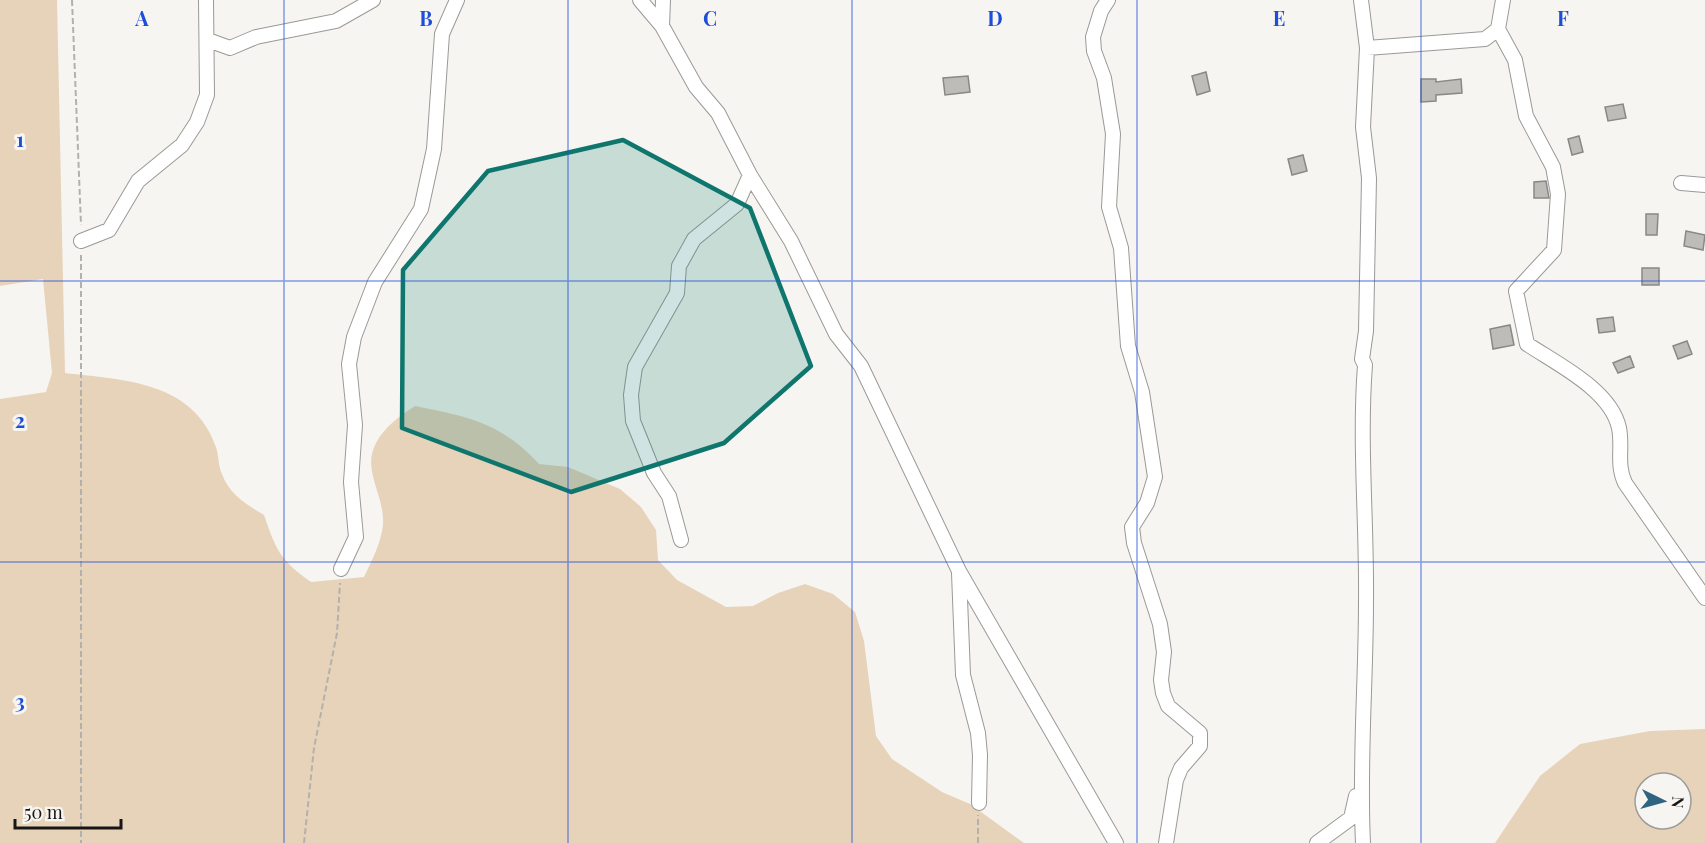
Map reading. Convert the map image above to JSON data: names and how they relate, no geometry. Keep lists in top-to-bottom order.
{
  "scale_bar": "50 m",
  "north": "right",
  "grid": {
    "columns": [
      "A",
      "B",
      "C",
      "D",
      "E",
      "F"
    ],
    "rows": ["1", "2", "3"]
  }
}
